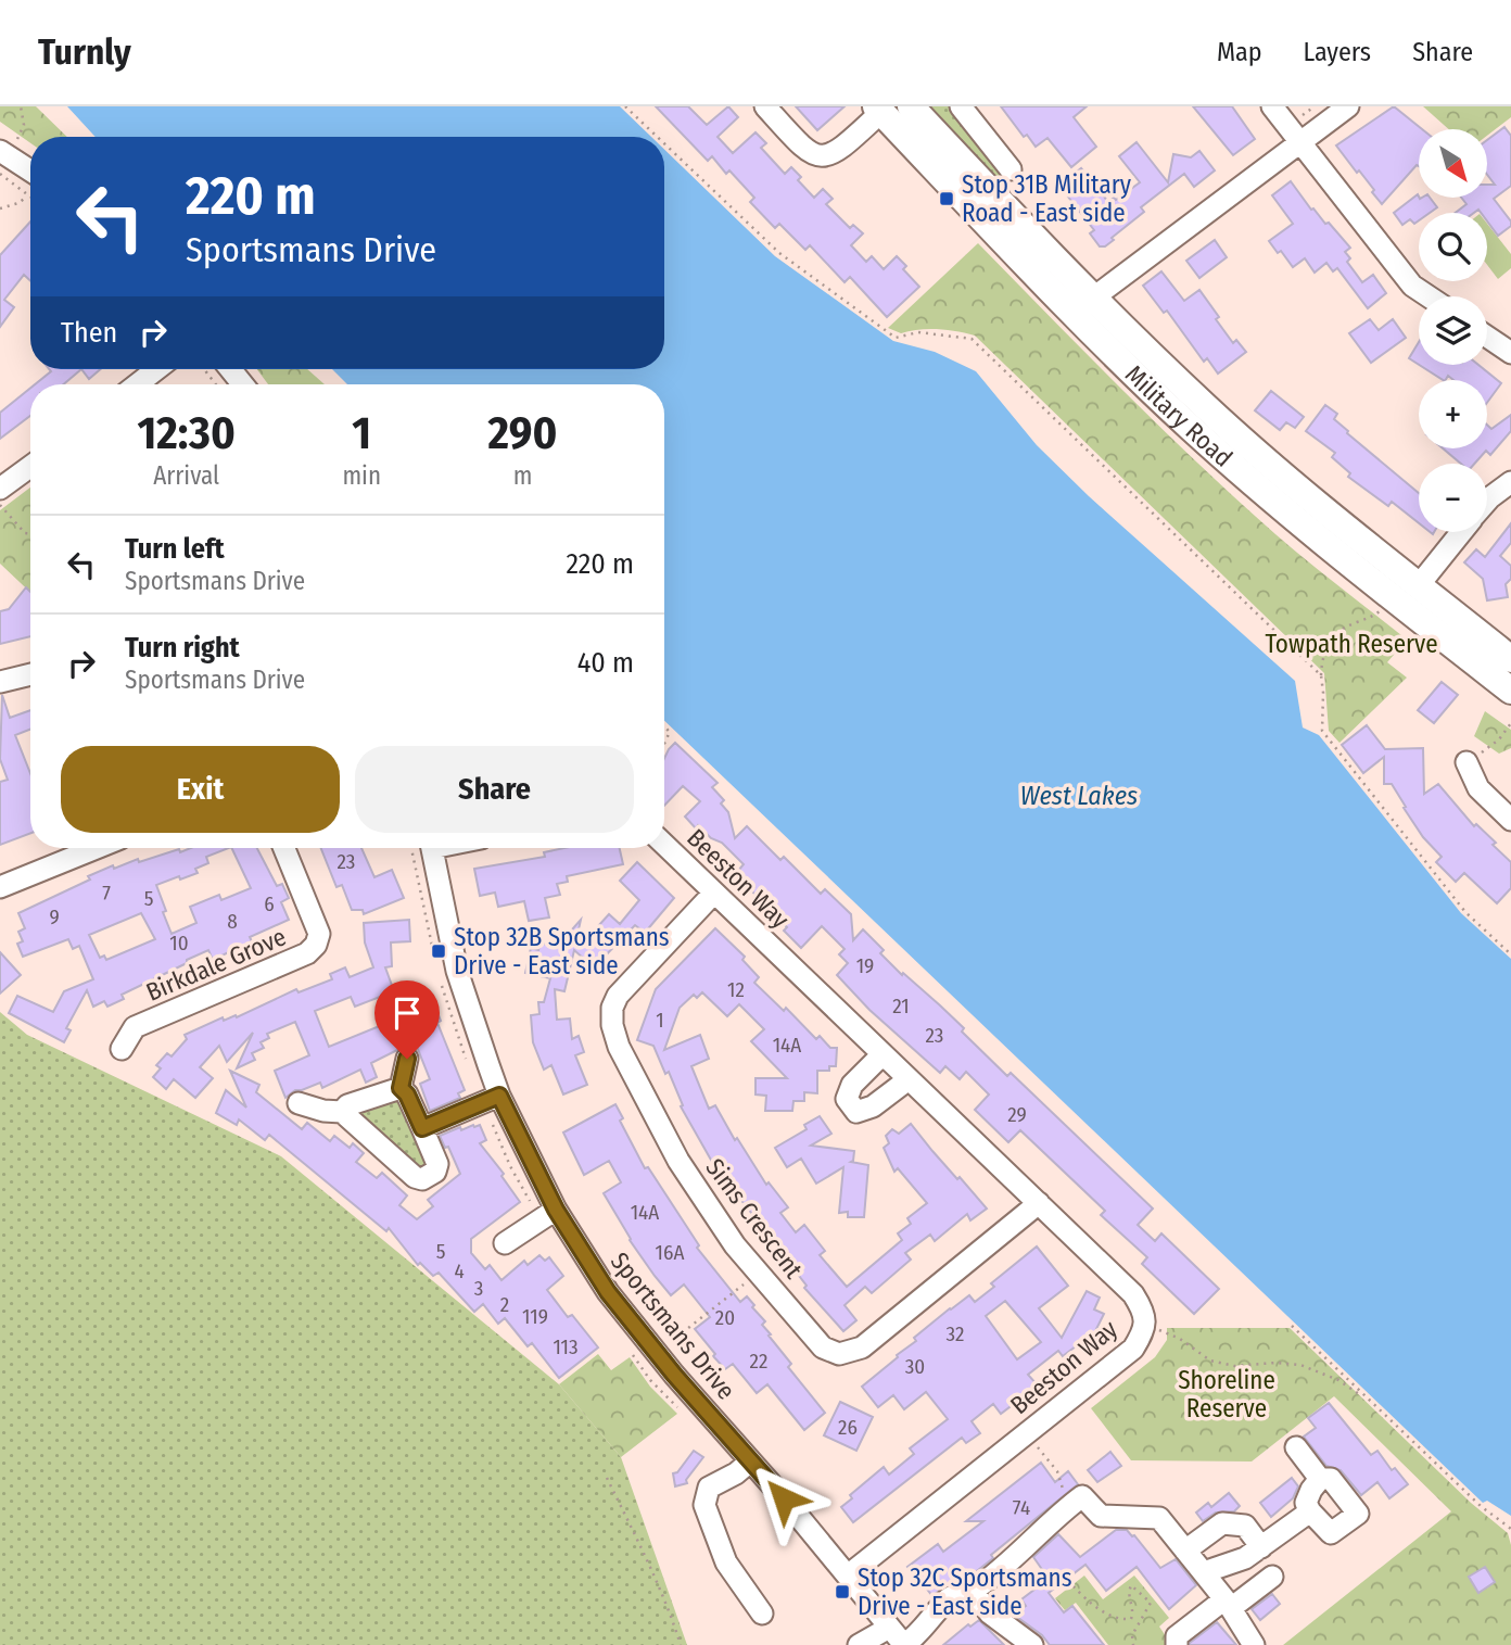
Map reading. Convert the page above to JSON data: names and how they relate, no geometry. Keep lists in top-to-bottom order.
{
  "streets": {
    "main road": ["Military Road"],
    "street": [
      "Beeston Way",
      "Birkdale Grove",
      "Sims Crescent",
      "Sportsmans Drive"
    ]
  },
  "crossings": [
    ["Beeston Way", "Sims Crescent"],
    ["Beeston Way", "Sportsmans Drive"]
  ],
  "water": ["West Lakes"],
  "parks": ["Towpath Reserve", "Shoreline Reserve"],
  "places": {
    "transit": ["Stop 31B Military Road - East side", "Stop 32B Sportsmans Drive - East side", "Stop 32C Sportsmans Drive - East side"]
  },
  "house_numbers": [
    "23",
    "7",
    "5",
    "6",
    "9",
    "8",
    "10",
    "19",
    "12",
    "21",
    "1",
    "23",
    "14A",
    "29",
    "14A",
    "5",
    "16A",
    "4",
    "3",
    "2",
    "119",
    "20",
    "32",
    "113",
    "22",
    "30",
    "26",
    "74"
  ],
  "north": "bottom right",
  "page": {
    "header": "Turnly",
    "nav": ["Map", "Layers", "Share"],
    "map_buttons": ["+", "−"],
    "turn": ["220 m", "Sportsmans Drive"],
    "then": "Then",
    "eta": [
      "12:30",
      "Arrival",
      "1",
      "min",
      "290",
      "m"
    ],
    "list": [
      {
        "name": "Turn left",
        "note": "Sportsmans Drive",
        "value": "220 m"
      },
      {
        "name": "Turn right",
        "note": "Sportsmans Drive",
        "value": "40 m"
      }
    ],
    "buttons": ["Exit", "Share"]
  }
}
